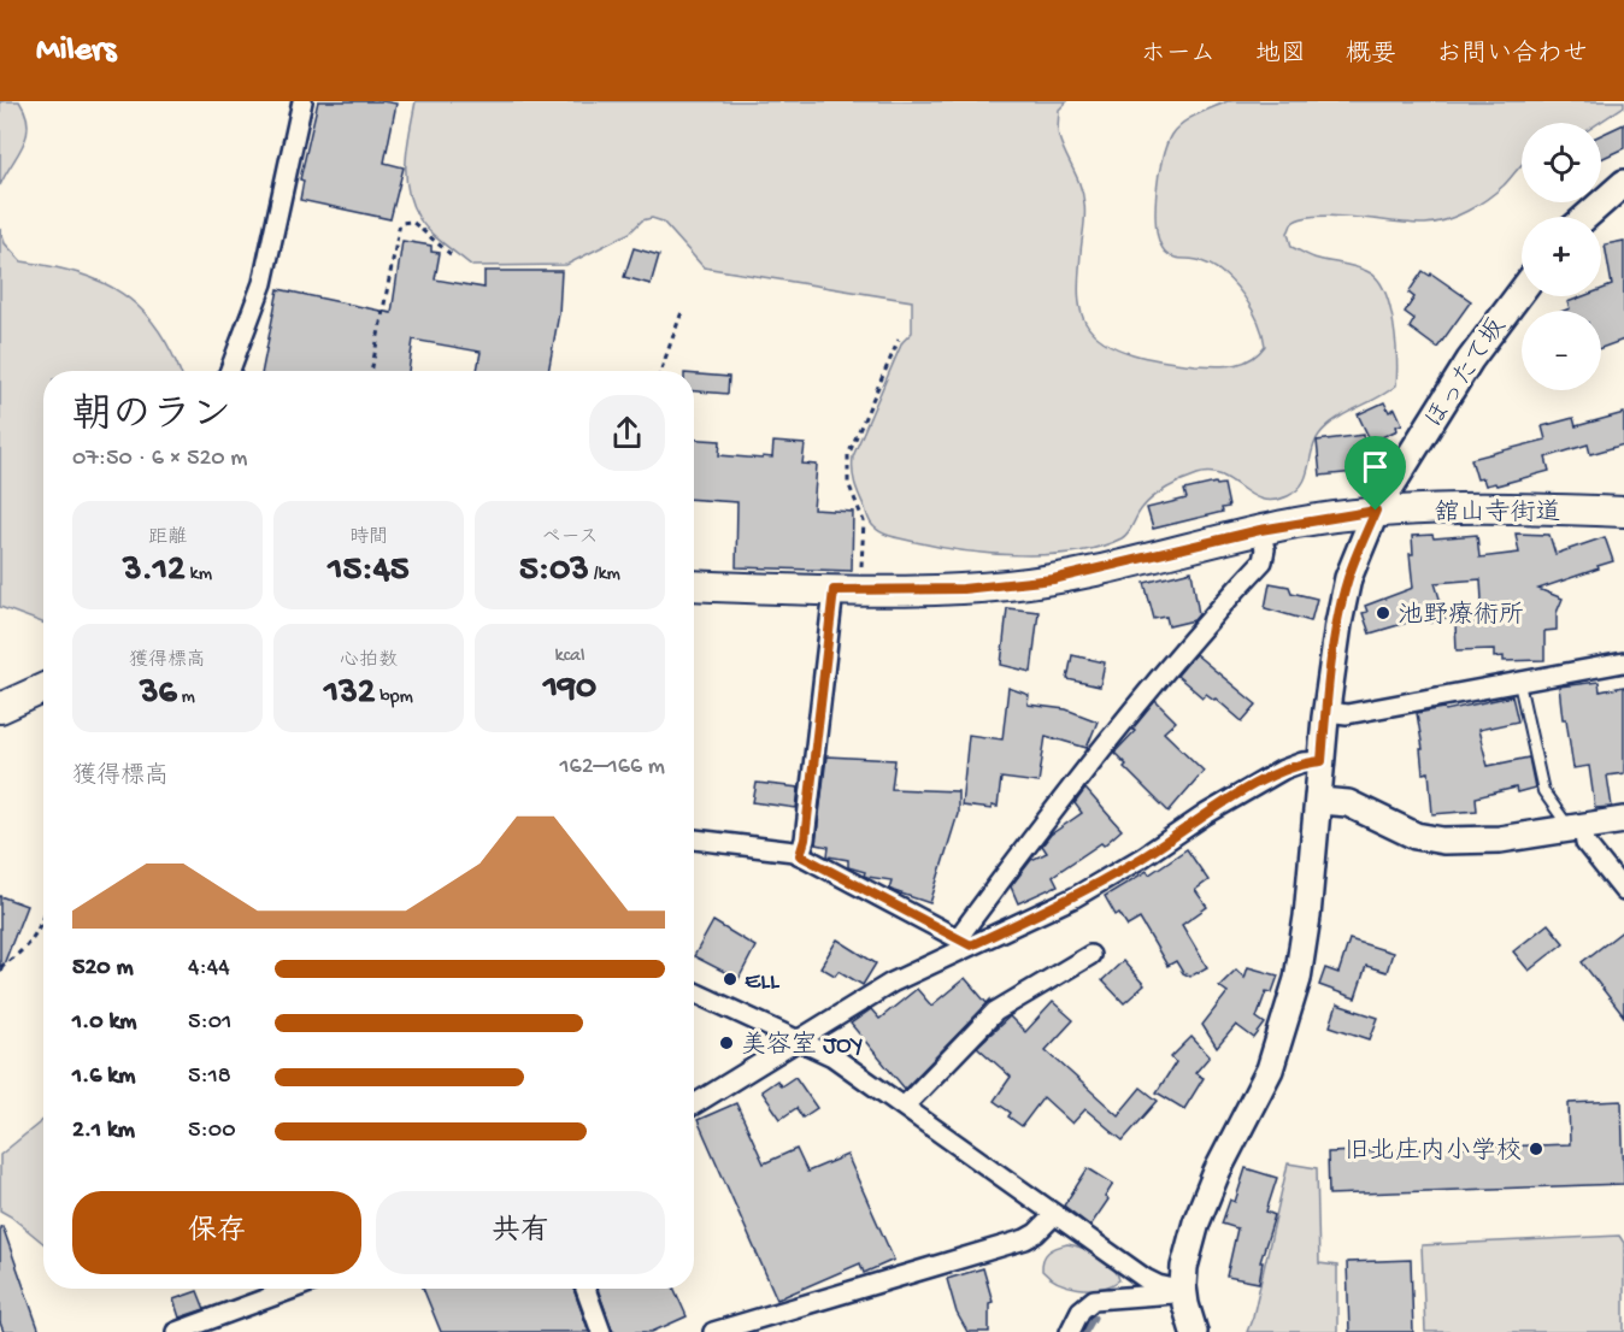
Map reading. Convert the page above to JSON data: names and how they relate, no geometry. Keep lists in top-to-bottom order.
{
  "streets": {
    "main road": ["舘山寺街道"],
    "street": ["ほったて坂"]
  },
  "crossings": [
    ["ほったて坂", "舘山寺街道"]
  ],
  "places": [
    "池野療術所",
    "ELL",
    "美容室 JOY",
    "旧北庄内小学校"
  ],
  "page": {
    "header": "Milers",
    "nav": [
      "ホーム",
      "地図",
      "概要",
      "お問い合わせ"
    ],
    "map_buttons": ["+", "−"],
    "heading": ["朝のラン", "07:50 · 6 × 520 m"],
    "stats": [
      ["距離", "3.12 km"],
      ["時間", "15:45"],
      ["ペース", "5:03 /km"],
      ["獲得標高", "36 m"],
      ["心拍数", "132 bpm"],
      ["kcal", "190"]
    ],
    "chart": ["獲得標高", "162–166 m"],
    "list": [
      {
        "name": "520 m",
        "note": "4:44"
      },
      {
        "name": "1.0 km",
        "note": "5:01"
      },
      {
        "name": "1.6 km",
        "note": "5:18"
      },
      {
        "name": "2.1 km",
        "note": "5:00"
      }
    ],
    "buttons": ["保存", "共有"]
  }
}
